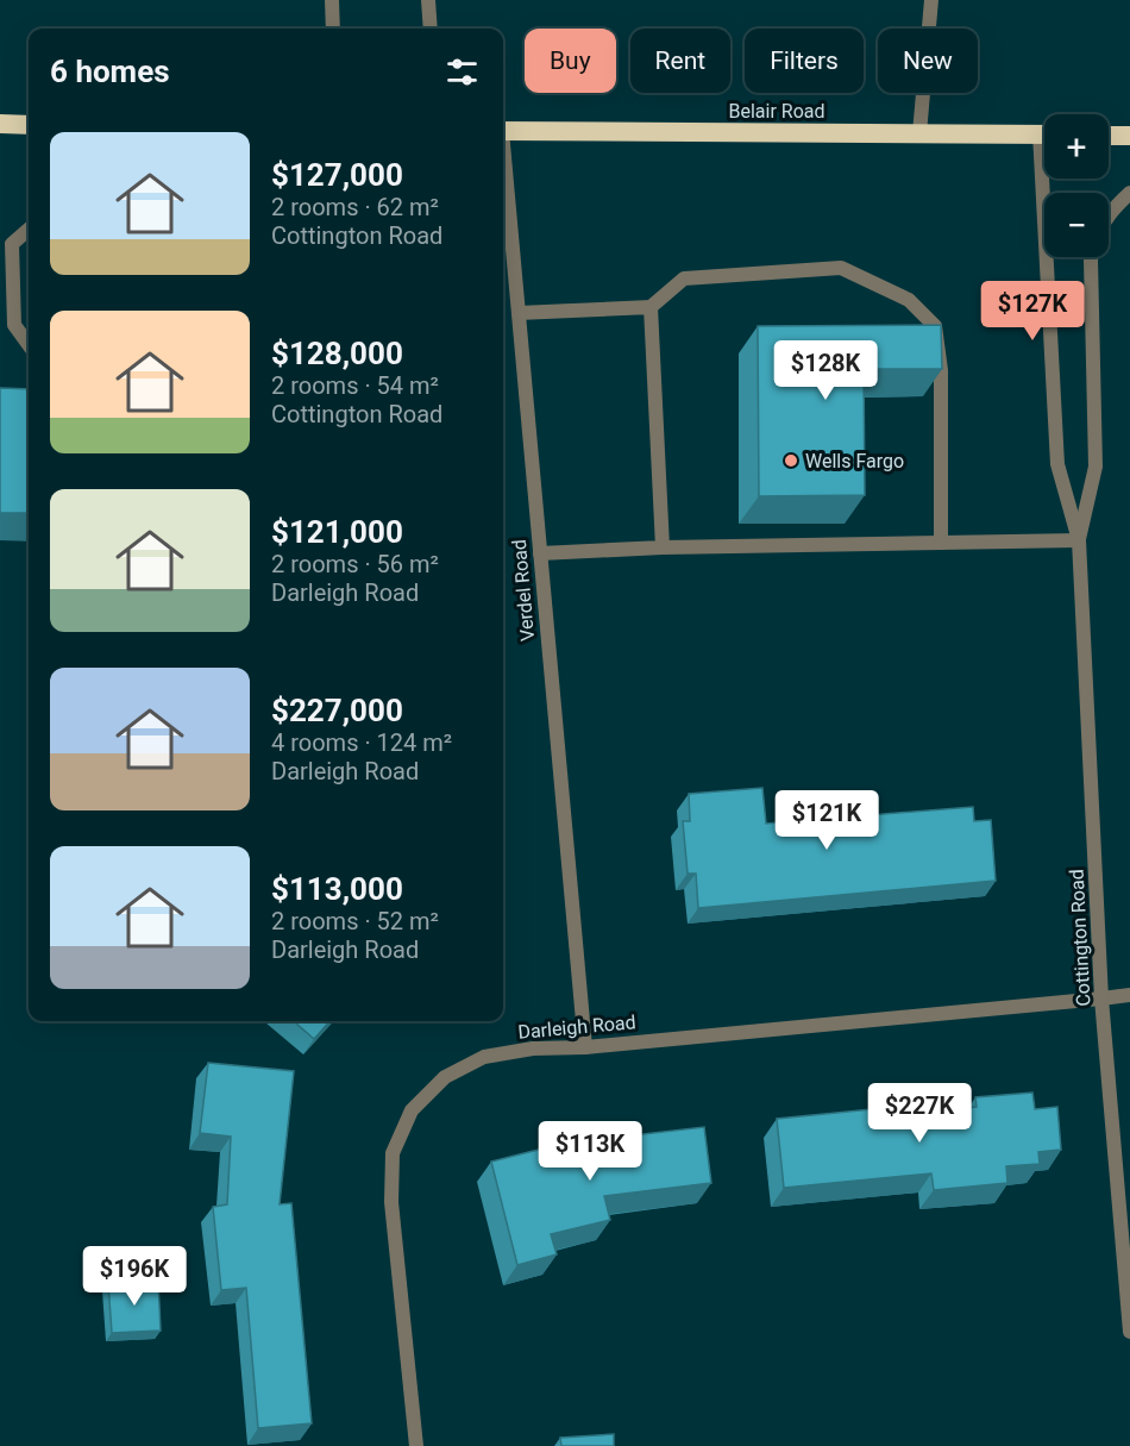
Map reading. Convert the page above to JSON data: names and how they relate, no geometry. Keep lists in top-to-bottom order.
{
  "streets": {
    "highway": ["Belair Road"],
    "street": ["Verdel Road", "Cottington Road", "Darleigh Road"]
  },
  "crossings": [
    ["Verdel Road", "Darleigh Road"],
    ["Cottington Road", "Darleigh Road"]
  ],
  "places": ["Wells Fargo"],
  "page": {
    "chip": [
      "Buy",
      "Rent",
      "Filters",
      "New"
    ],
    "heading": "6 homes",
    "map_buttons": ["+", "−"],
    "list": [
      {
        "name": "$127,000",
        "note": "2 rooms · 62 m² · Cottington Road"
      },
      {
        "name": "$128,000",
        "note": "2 rooms · 54 m² · Cottington Road"
      },
      {
        "name": "$121,000",
        "note": "2 rooms · 56 m² · Darleigh Road"
      },
      {
        "name": "$227,000",
        "note": "4 rooms · 124 m² · Darleigh Road"
      },
      {
        "name": "$113,000",
        "note": "2 rooms · 52 m² · Darleigh Road"
      }
    ],
    "price": [
      "$127K",
      "$128K",
      "$121K",
      "$227K",
      "$113K",
      "$196K"
    ]
  }
}
